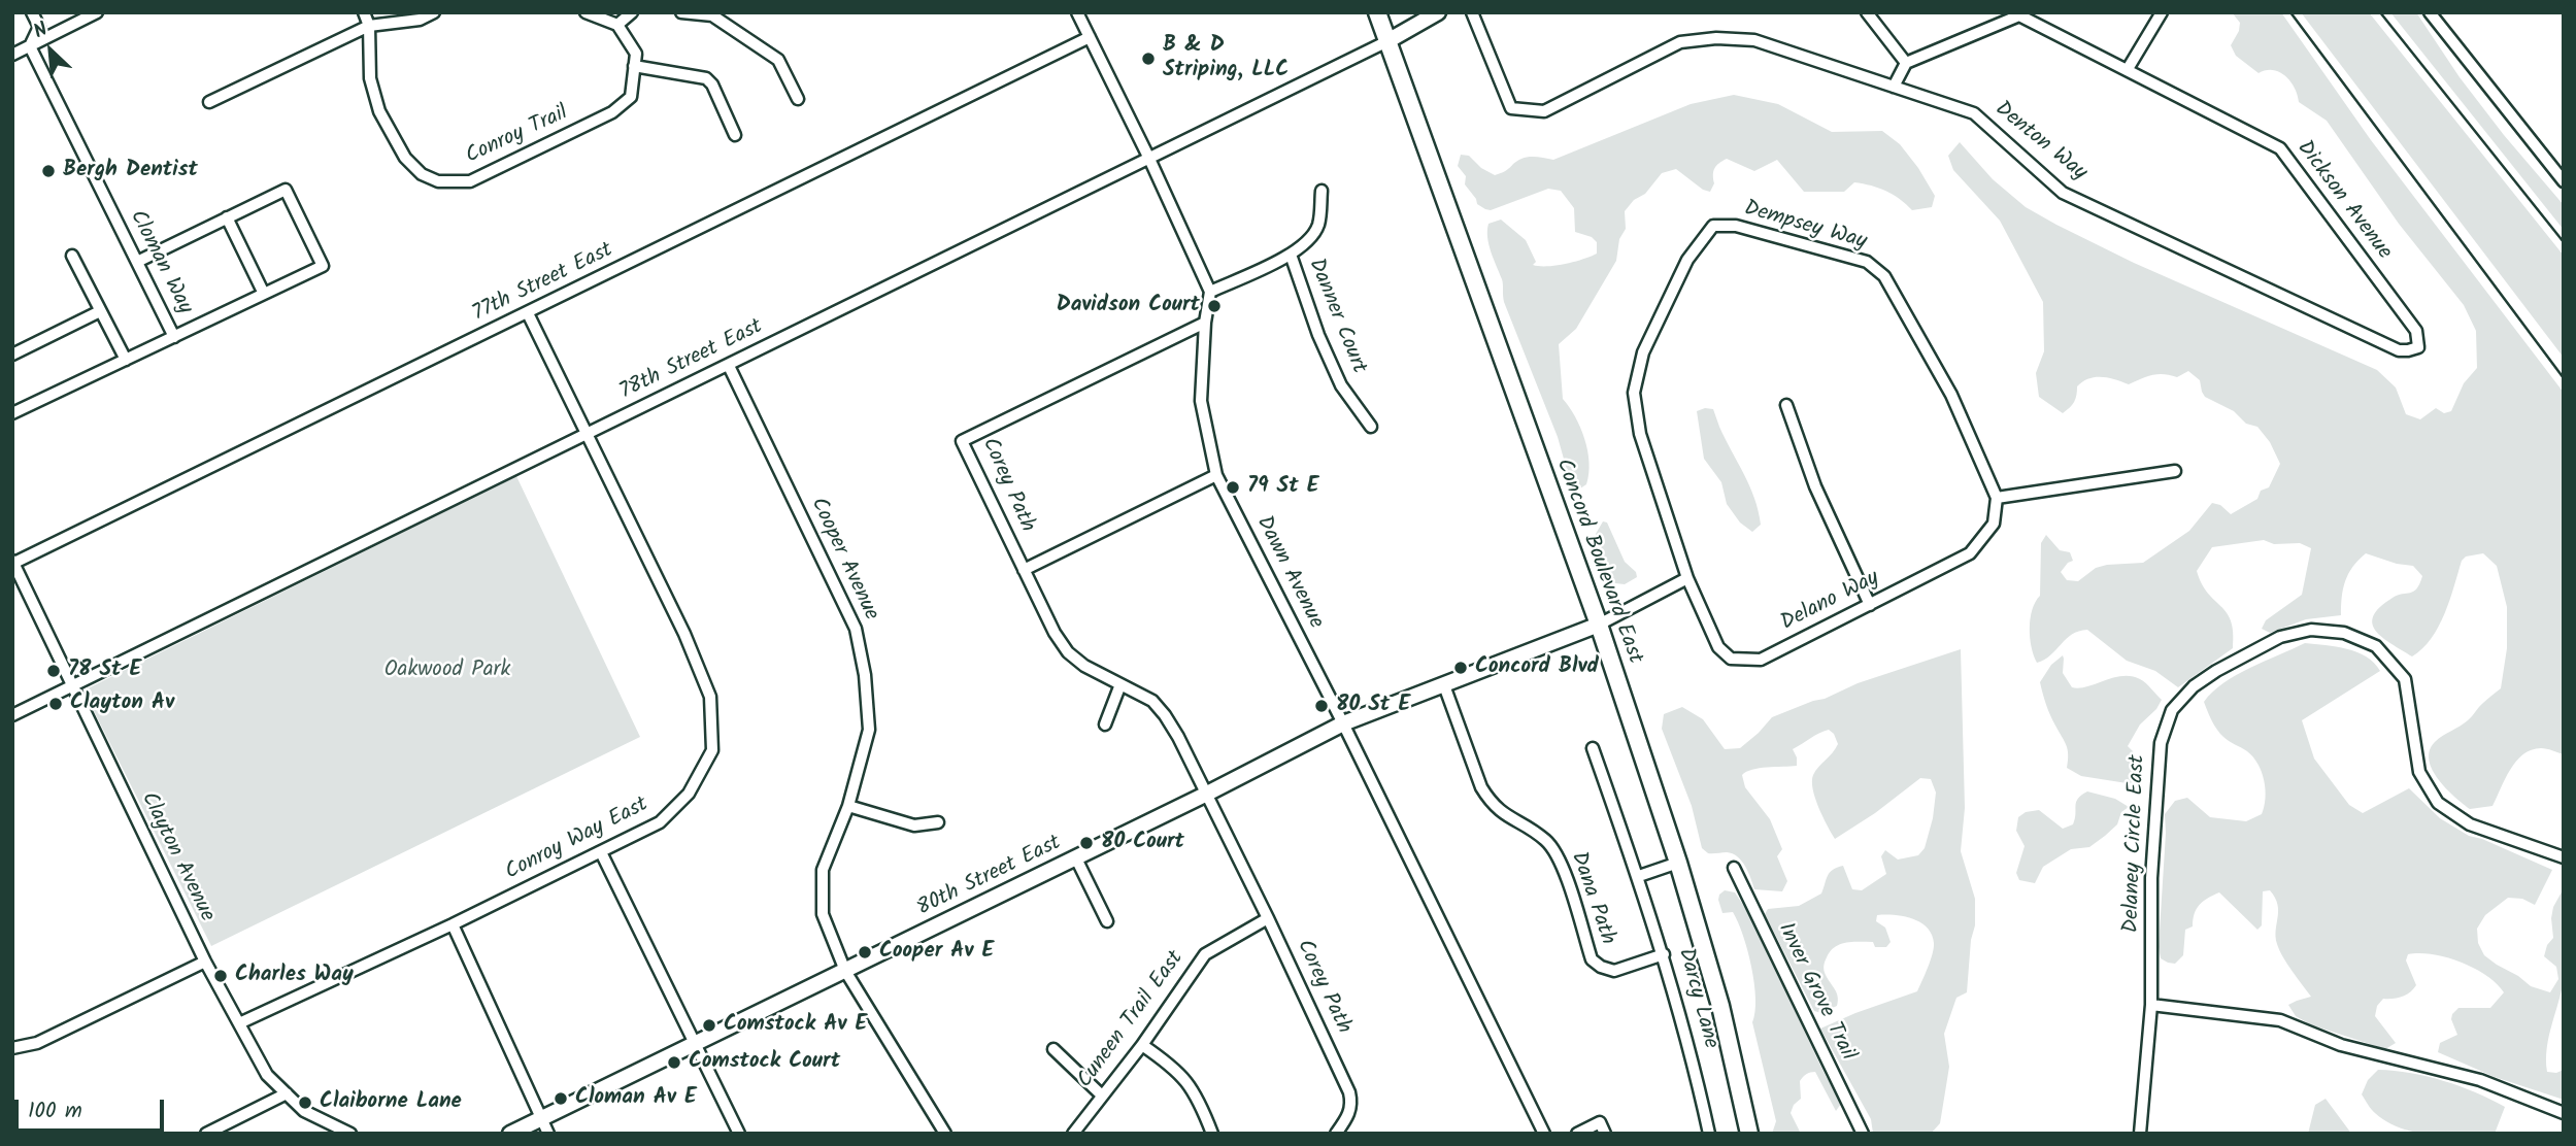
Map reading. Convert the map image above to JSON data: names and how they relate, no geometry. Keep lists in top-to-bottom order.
{
  "streets": {
    "main road": ["Concord Boulevard East"],
    "street": [
      "Conroy Trail",
      "Denton Way",
      "Dickson Avenue",
      "Dempsey Way",
      "Cloman Way",
      "77th Street East",
      "Danner Court",
      "78th Street East",
      "Corey Path",
      "Cooper Avenue",
      "Dawn Avenue",
      "Delano Way",
      "Conroy Way East",
      "Delaney Circle East",
      "Clayton Avenue",
      "80th Street East",
      "Dana Path",
      "Inver Grove Trail",
      "Darcy Lane",
      "Cuneen Trail East"
    ]
  },
  "crossings": [
    ["Denton Way", "Dickson Avenue"],
    ["Dempsey Way", "Delano Way"],
    ["Dempsey Way", "80th Street East"],
    ["77th Street East", "Conroy Way East"],
    ["77th Street East", "Clayton Avenue"],
    ["78th Street East", "Cooper Avenue"],
    ["78th Street East", "Concord Boulevard East"],
    ["78th Street East", "Conroy Way East"],
    ["78th Street East", "Clayton Avenue"],
    ["Corey Path", "Dawn Avenue"],
    ["Corey Path", "80th Street East"],
    ["Corey Path", "Cuneen Trail East"],
    ["Cooper Avenue", "80th Street East"],
    ["Concord Boulevard East", "80th Street East"],
    ["Dawn Avenue", "80th Street East"],
    ["Delano Way", "80th Street East"],
    ["Conroy Way East", "Clayton Avenue"],
    ["80th Street East", "Dana Path"],
    ["Dana Path", "Darcy Lane"]
  ],
  "parks": ["Oakwood Park"],
  "places": [
    "B & D Striping, LLC",
    "Bergh Dentist",
    "Davidson Court",
    "79 St E",
    "Concord Blvd",
    "78 St E",
    "Clayton Av",
    "80 St E",
    "80 Court",
    "Cooper Av E",
    "Charles Way",
    "Comstock Av E",
    "Comstock Court",
    "Cloman Av E",
    "Claiborne Lane"
  ],
  "scale_bar": "100 m",
  "north": "top left"
}
